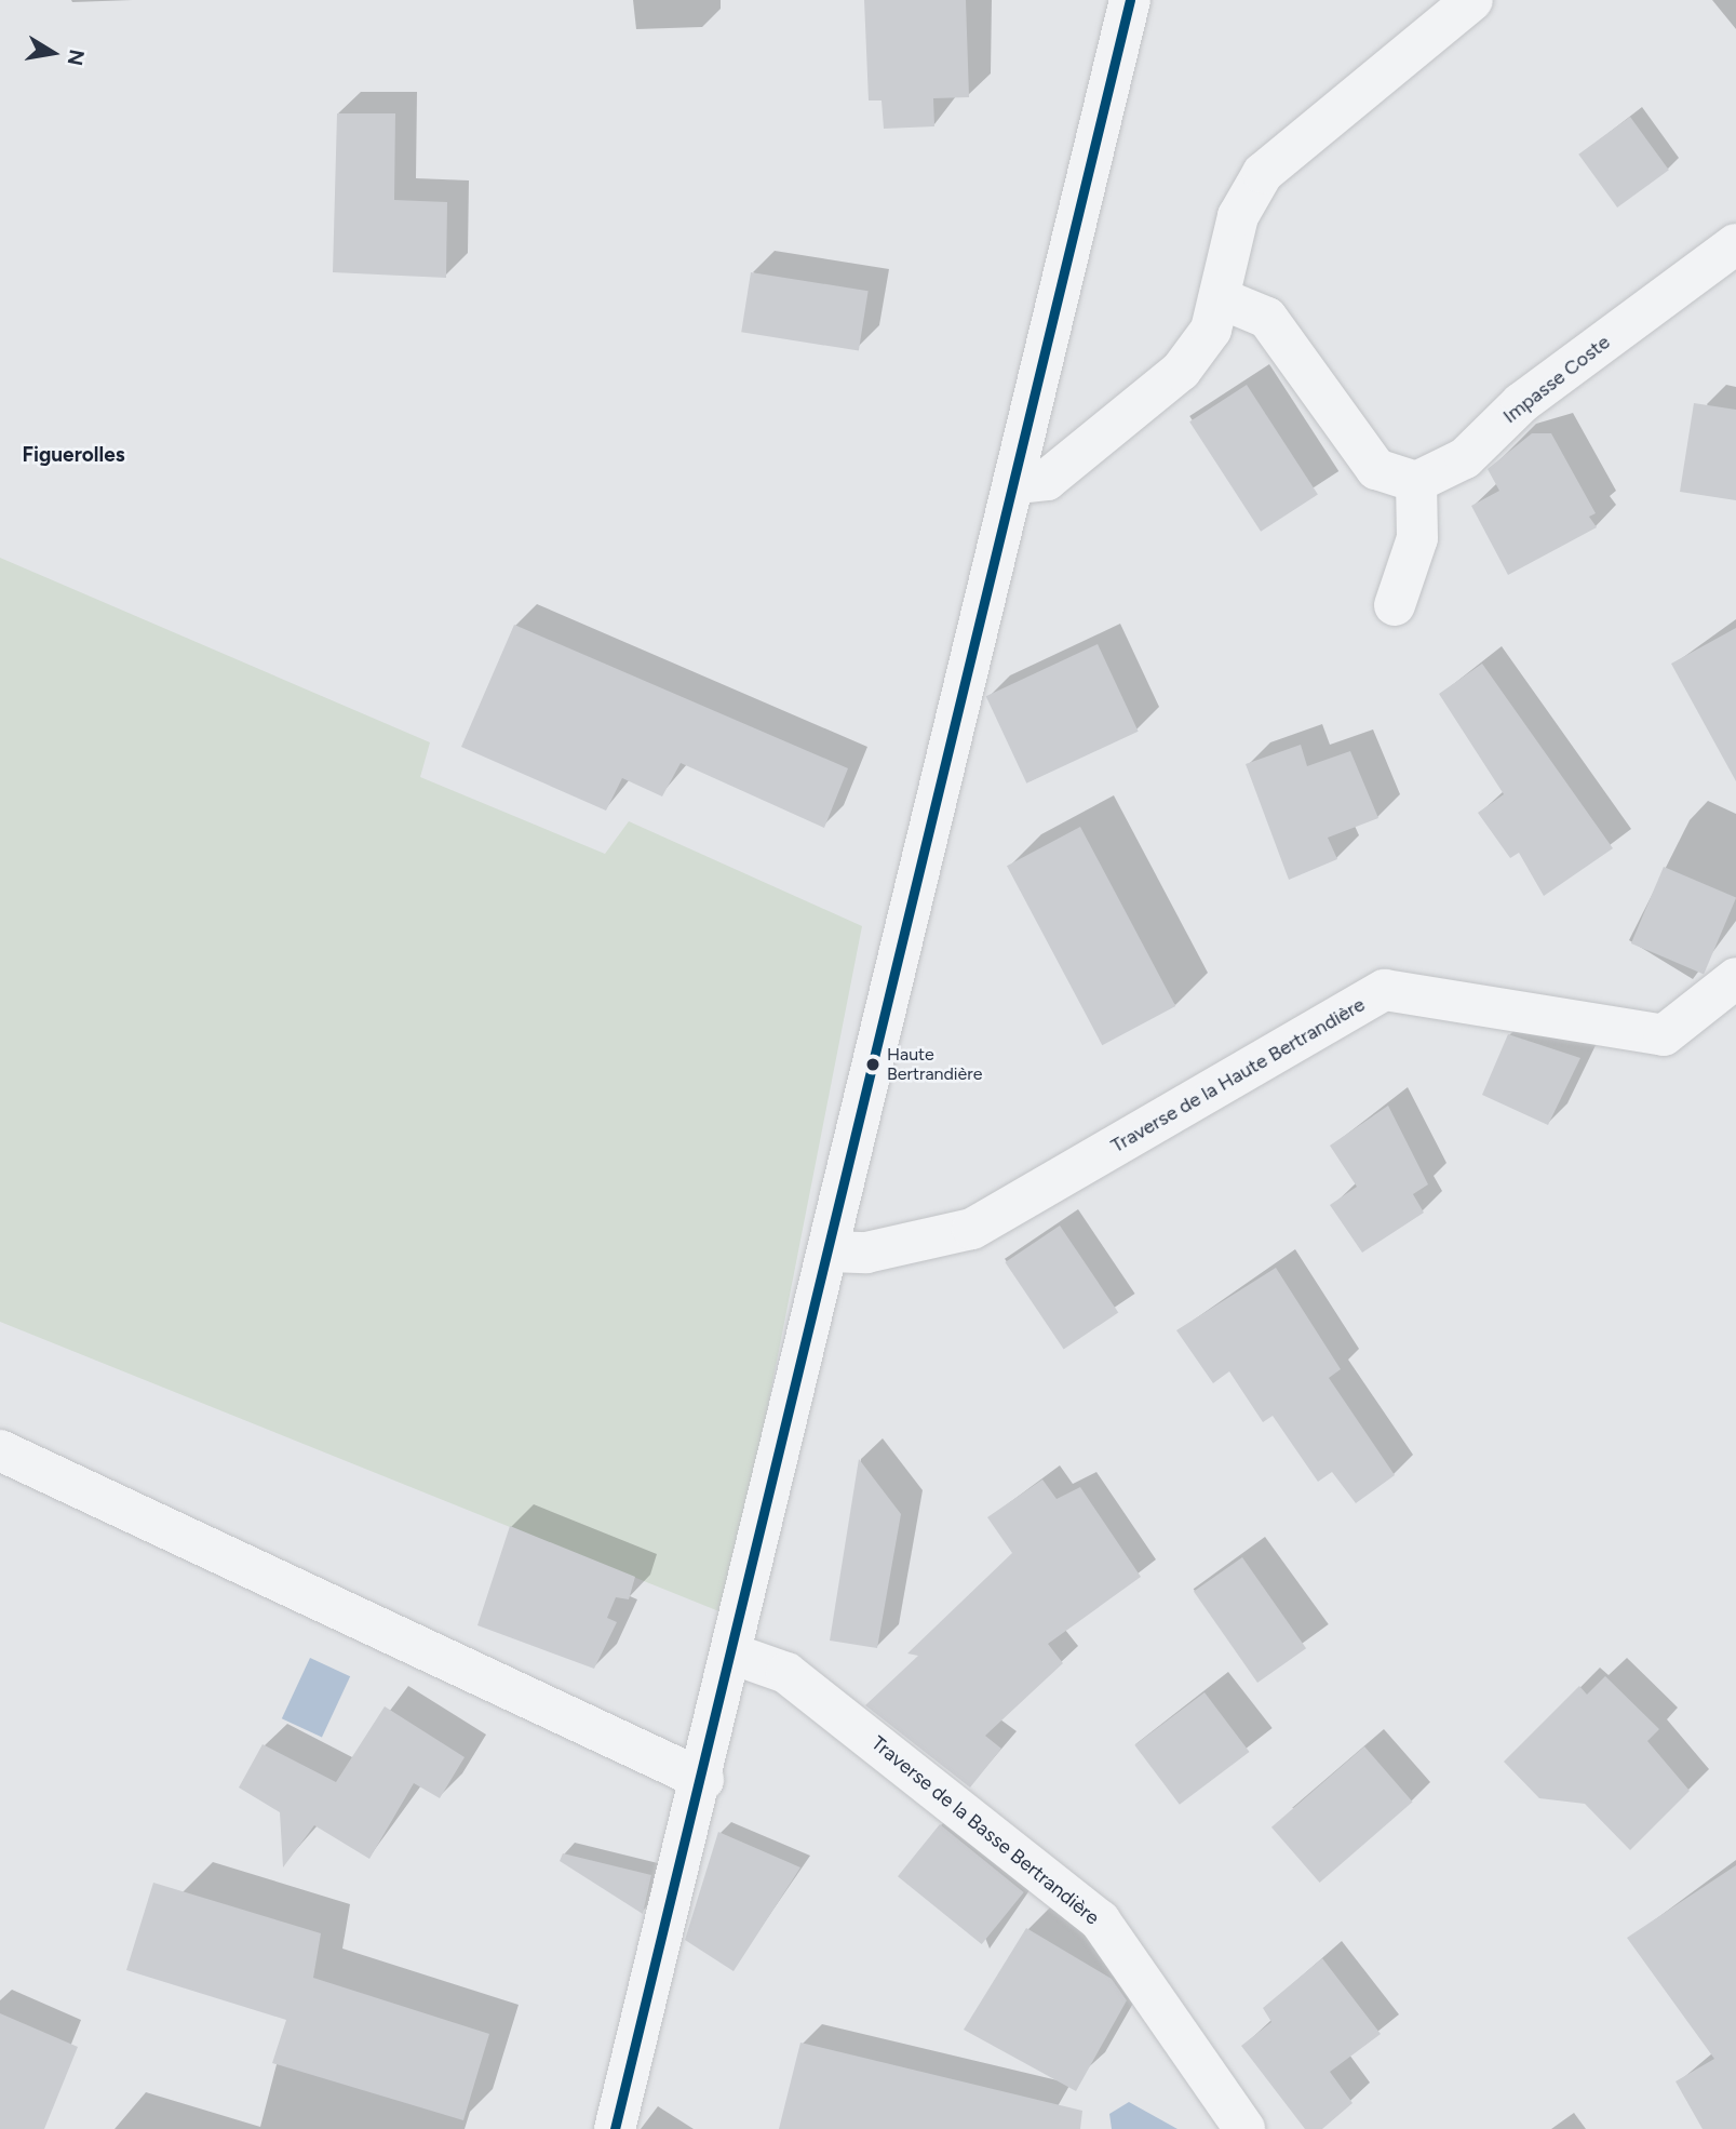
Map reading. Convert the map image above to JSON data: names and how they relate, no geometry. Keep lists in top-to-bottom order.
{
  "streets": {
    "street": ["Impasse Coste", "Traverse de la Haute Bertrandière", "Traverse de la Basse Bertrandière"]
  },
  "districts": ["Figuerolles"],
  "places": ["Haute Bertrandière"],
  "north": "right"
}
